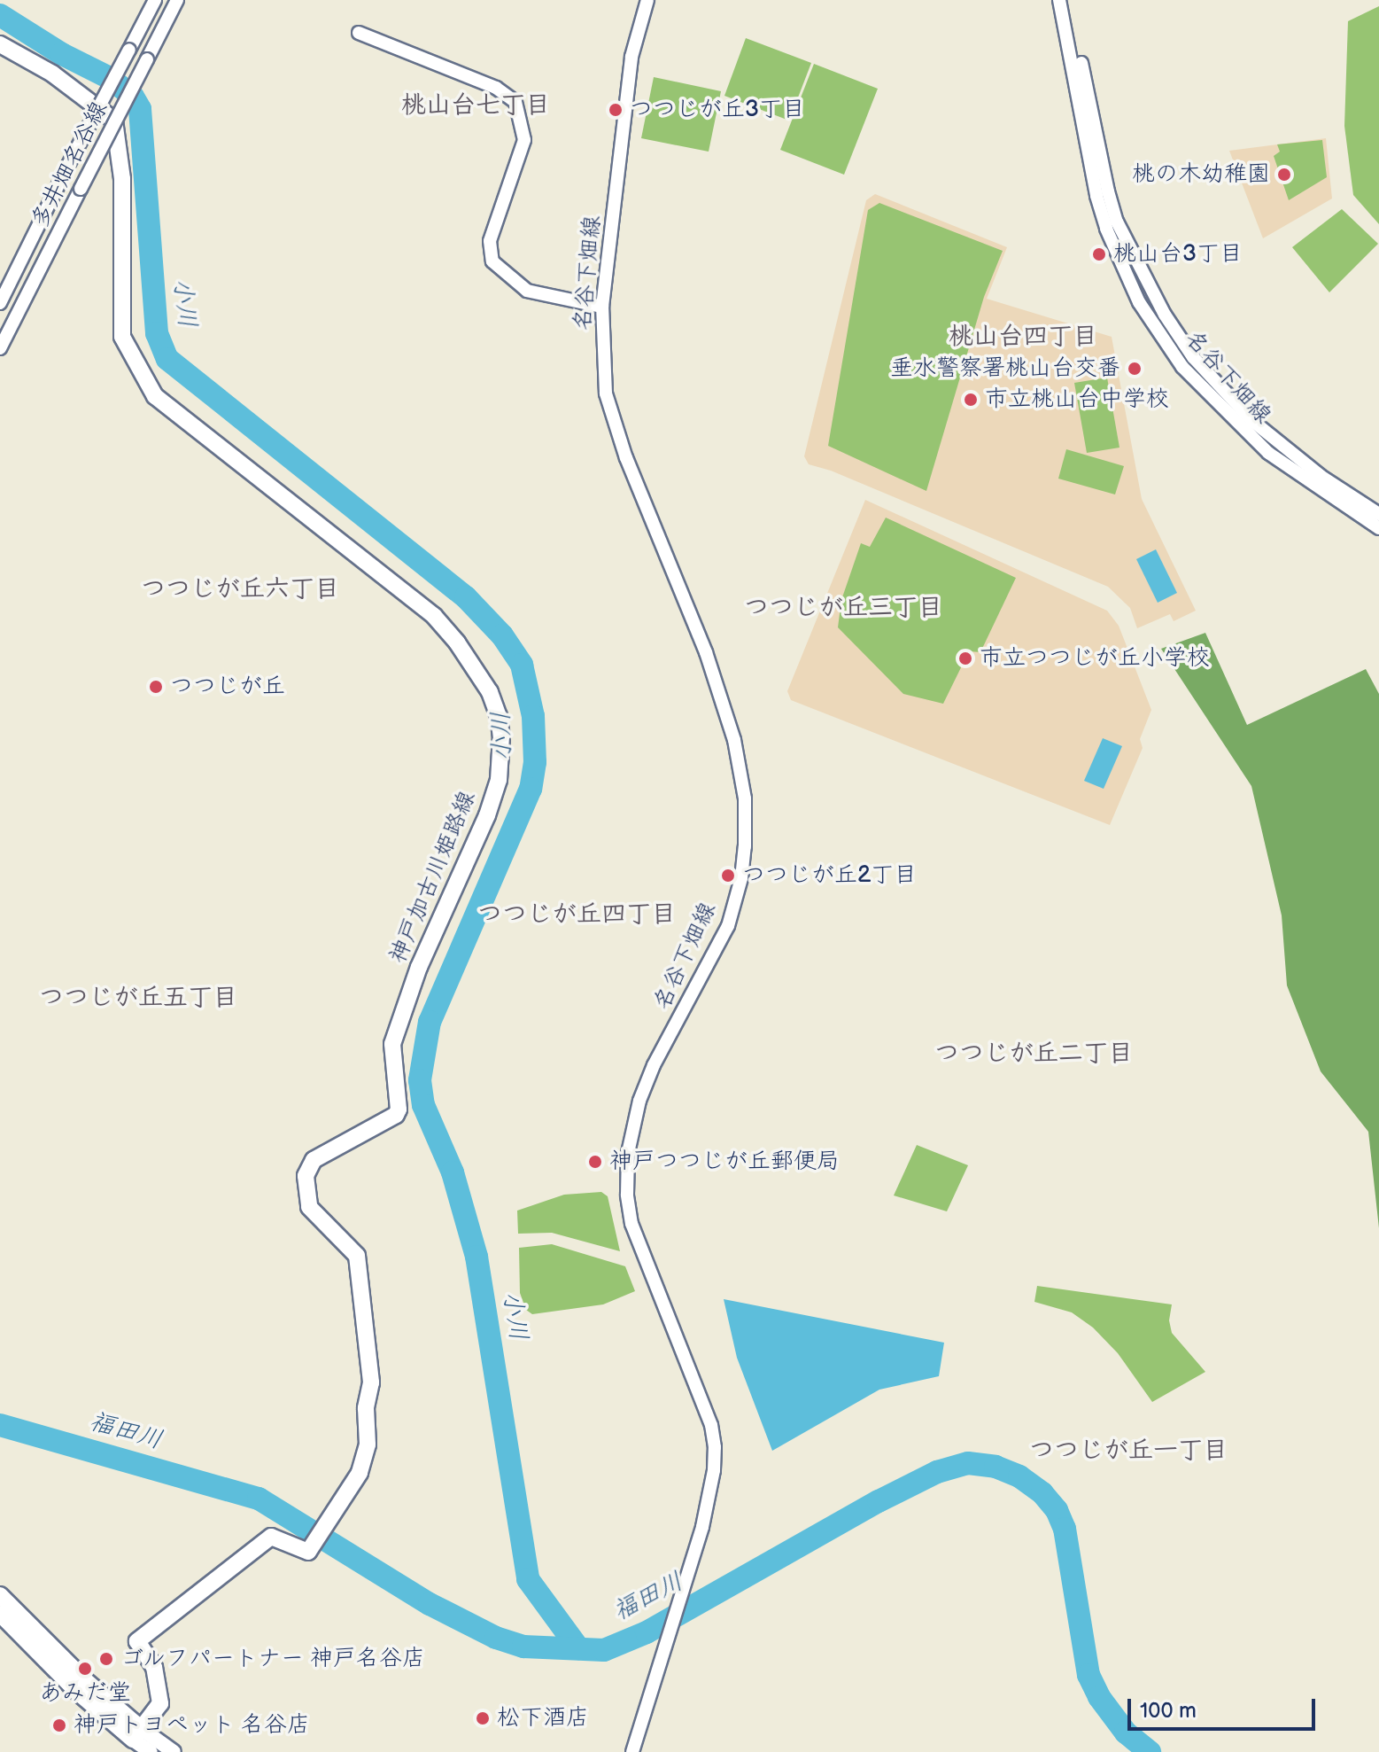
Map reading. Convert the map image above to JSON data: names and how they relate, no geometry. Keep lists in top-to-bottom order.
{
  "streets": {
    "main road": ["神戸加古川姫路線"],
    "street": ["多井畑名谷線", "名谷下畑線"]
  },
  "districts": [
    "桃山台七丁目",
    "桃山台四丁目",
    "つつじが丘六丁目",
    "つつじが丘三丁目",
    "つつじが丘四丁目",
    "つつじが丘五丁目",
    "つつじが丘二丁目",
    "つつじが丘一丁目"
  ],
  "water": ["小川", "福田川"],
  "places": [
    "つつじが丘3丁目",
    "桃の木幼稚園",
    "桃山台3丁目",
    "垂水警察署桃山台交番",
    "市立桃山台中学校",
    "市立つつじが丘小学校",
    "つつじが丘",
    "つつじが丘2丁目",
    "神戸つつじが丘郵便局",
    "ゴルフパートナー 神戸名谷店",
    "あみだ堂",
    "松下酒店",
    "神戸トヨペット 名谷店"
  ],
  "scale_bar": "100 m"
}
